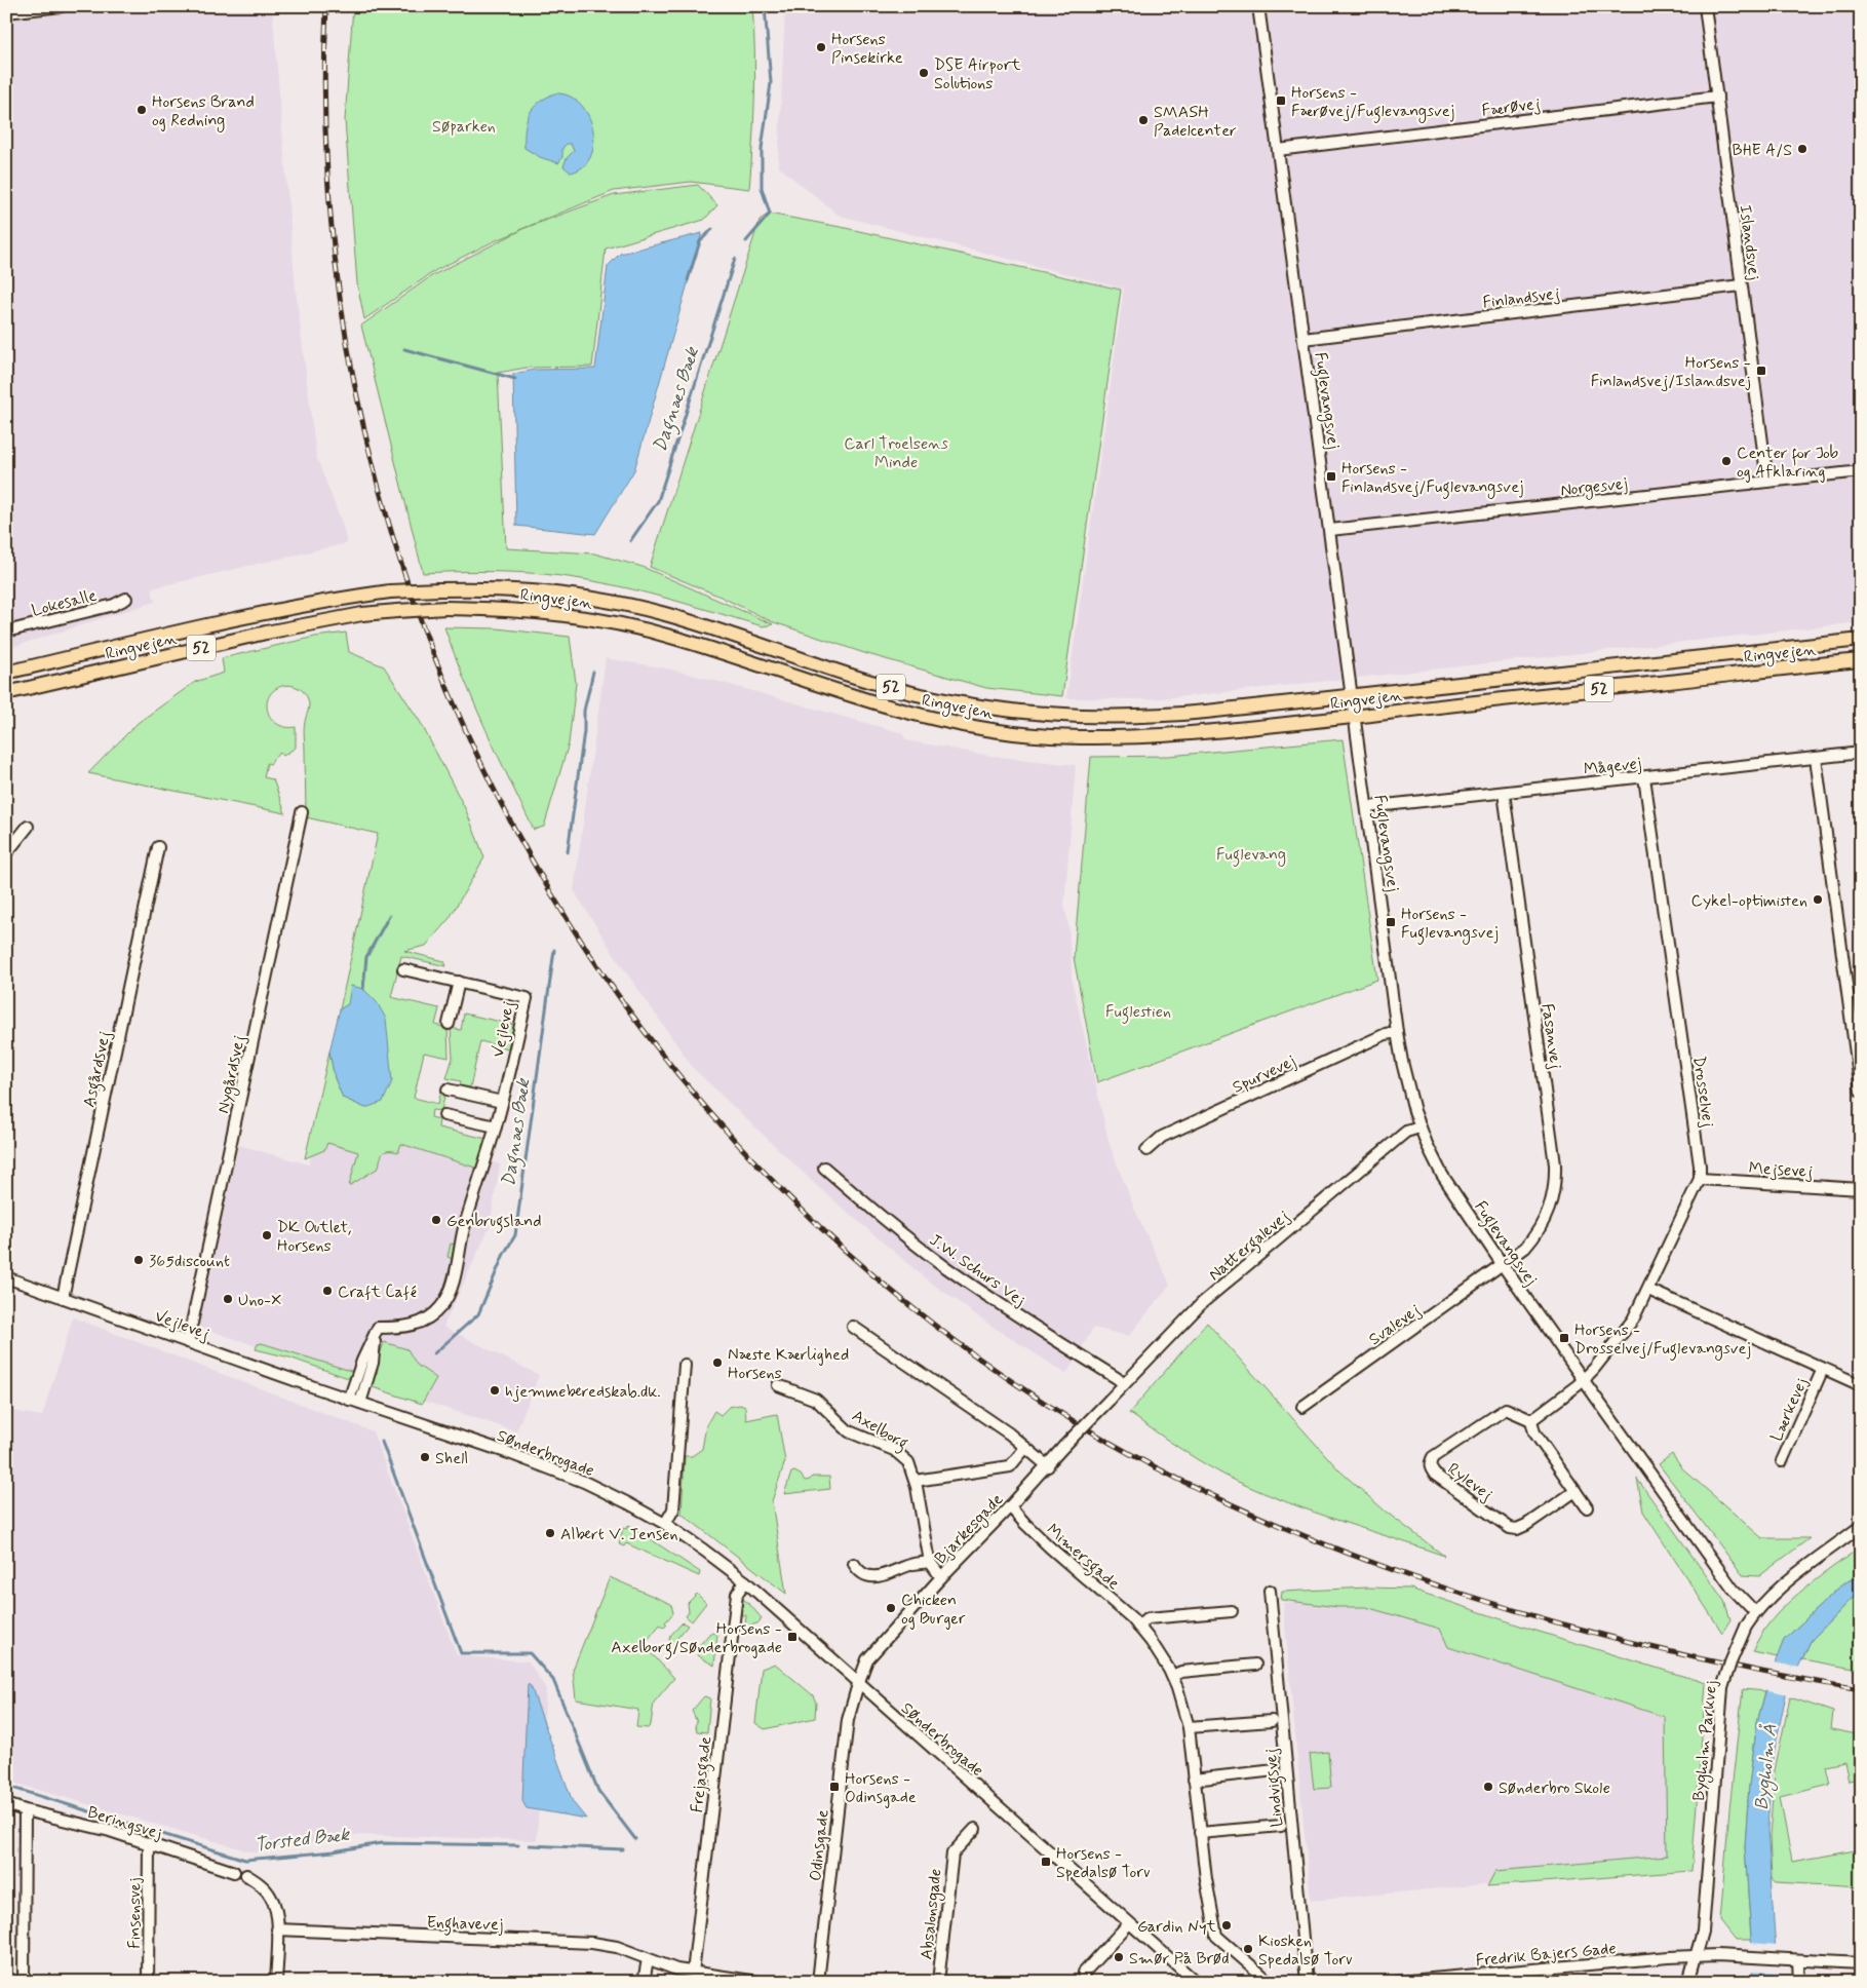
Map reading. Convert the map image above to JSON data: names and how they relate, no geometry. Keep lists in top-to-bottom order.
{
  "streets": {
    "main road": ["Ringvejen", "52"],
    "street": [
      "Færøvej",
      "Islandsvej",
      "Finlandsvej",
      "Fuglevangsvej",
      "Norgesvej",
      "Lokesalle",
      "Mågevej",
      "Vejlevej",
      "Fasanvej",
      "Asgårdsvej",
      "Spurvevej",
      "Nygårdsvej",
      "Drosselvej",
      "Mejsevej",
      "Nattergalevej",
      "J.W. Schurs Vej",
      "Svalevej",
      "Lærkevej",
      "Axelborg",
      "Sønderbrogade",
      "Rylevej",
      "Bjarkesgade",
      "Mimersgade",
      "Bygholm Parkvej",
      "Frejasgade",
      "Lindvigsvej",
      "Beringsvej",
      "Odinsgade",
      "Finsensvej",
      "Absalonsgade",
      "Enghavevej",
      "Fredrik Bajers Gade"
    ]
  },
  "crossings": [
    ["Færøvej", "Islandsvej"],
    ["Færøvej", "Fuglevangsvej"],
    ["Islandsvej", "Finlandsvej"],
    ["Islandsvej", "Norgesvej"],
    ["Finlandsvej", "Fuglevangsvej"],
    ["Fuglevangsvej", "Norgesvej"],
    ["Fuglevangsvej", "Ringvejen"],
    ["Fuglevangsvej", "Mågevej"],
    ["Fuglevangsvej", "Fasanvej"],
    ["Fuglevangsvej", "Spurvevej"],
    ["Fuglevangsvej", "Nattergalevej"],
    ["Fuglevangsvej", "Svalevej"],
    ["Fuglevangsvej", "Bygholm Parkvej"],
    ["Mågevej", "Fasanvej"],
    ["Mågevej", "Drosselvej"],
    ["Vejlevej", "Asgårdsvej"],
    ["Vejlevej", "Nygårdsvej"],
    ["Vejlevej", "Sønderbrogade"],
    ["Fasanvej", "Svalevej"],
    ["Drosselvej", "Mejsevej"],
    ["Nattergalevej", "J.W. Schurs Vej"],
    ["Nattergalevej", "Bjarkesgade"],
    ["Axelborg", "Bjarkesgade"],
    ["Sønderbrogade", "Bjarkesgade"],
    ["Sønderbrogade", "Frejasgade"],
    ["Sønderbrogade", "Odinsgade"],
    ["Bjarkesgade", "Mimersgade"],
    ["Bjarkesgade", "Odinsgade"],
    ["Bygholm Parkvej", "Fredrik Bajers Gade"],
    ["Frejasgade", "Enghavevej"],
    ["Beringsvej", "Finsensvej"]
  ],
  "water": ["Dagnæs Bæk", "Bygholm Å", "Torsted Bæk"],
  "parks": [
    "Søparken",
    "Carl Troelsens Minde",
    "Fuglevang",
    "Fuglestien"
  ],
  "places": {
    "other": [
      "Horsens Pinsekirke",
      "DSE Airport Solutions",
      "Horsens Brand og Redning",
      "SMASH Padelcenter",
      "BHE A/S",
      "Center for Job og Afklaring",
      "Cykel-optimisten",
      "Genbrugsland",
      "DK Outlet, Horsens",
      "365discount",
      "Craft Café",
      "Uno-X",
      "Næste Kærlighed Horsens",
      "hjemmeberedskab.dk.",
      "Shell",
      "Albert V. Jensen",
      "Chicken og Burger",
      "Sønderbro Skole",
      "Gardin Nyt",
      "Kiosken Spedalsø Torv",
      "Smør På Brød"
    ],
    "transit": [
      "Horsens - Færøvej/Fuglevangsvej",
      "Horsens - Finlandsvej/Islandsvej",
      "Horsens - Finlandsvej/Fuglevangsvej",
      "Horsens - Fuglevangsvej",
      "Horsens - Drosselvej/Fuglevangsvej",
      "Horsens - Axelborg/Sønderbrogade",
      "Horsens - Odinsgade",
      "Horsens - Spedalsø Torv"
    ]
  }
}
